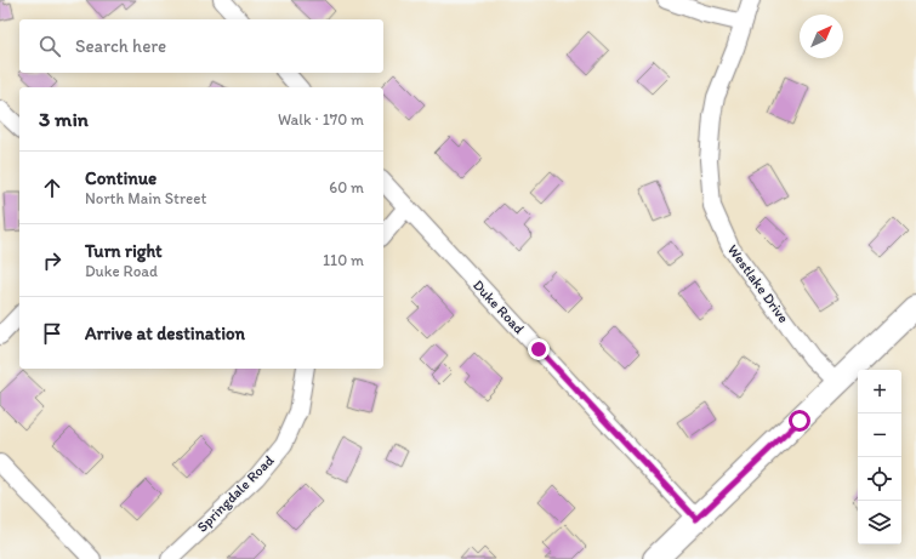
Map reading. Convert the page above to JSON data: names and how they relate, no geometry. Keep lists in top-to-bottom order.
{
  "streets": {
    "street": ["Westlake Drive", "Duke Road", "Springdale Road"]
  },
  "north": "top right",
  "page": {
    "search": "Search here",
    "heading": ["3 min", "Walk · 170 m"],
    "list": [
      ["Continue", "North Main Street", "60 m"],
      ["Turn right", "Duke Road", "110 m"],
      "Arrive at destination"
    ],
    "map_buttons": ["+", "−"]
  }
}
